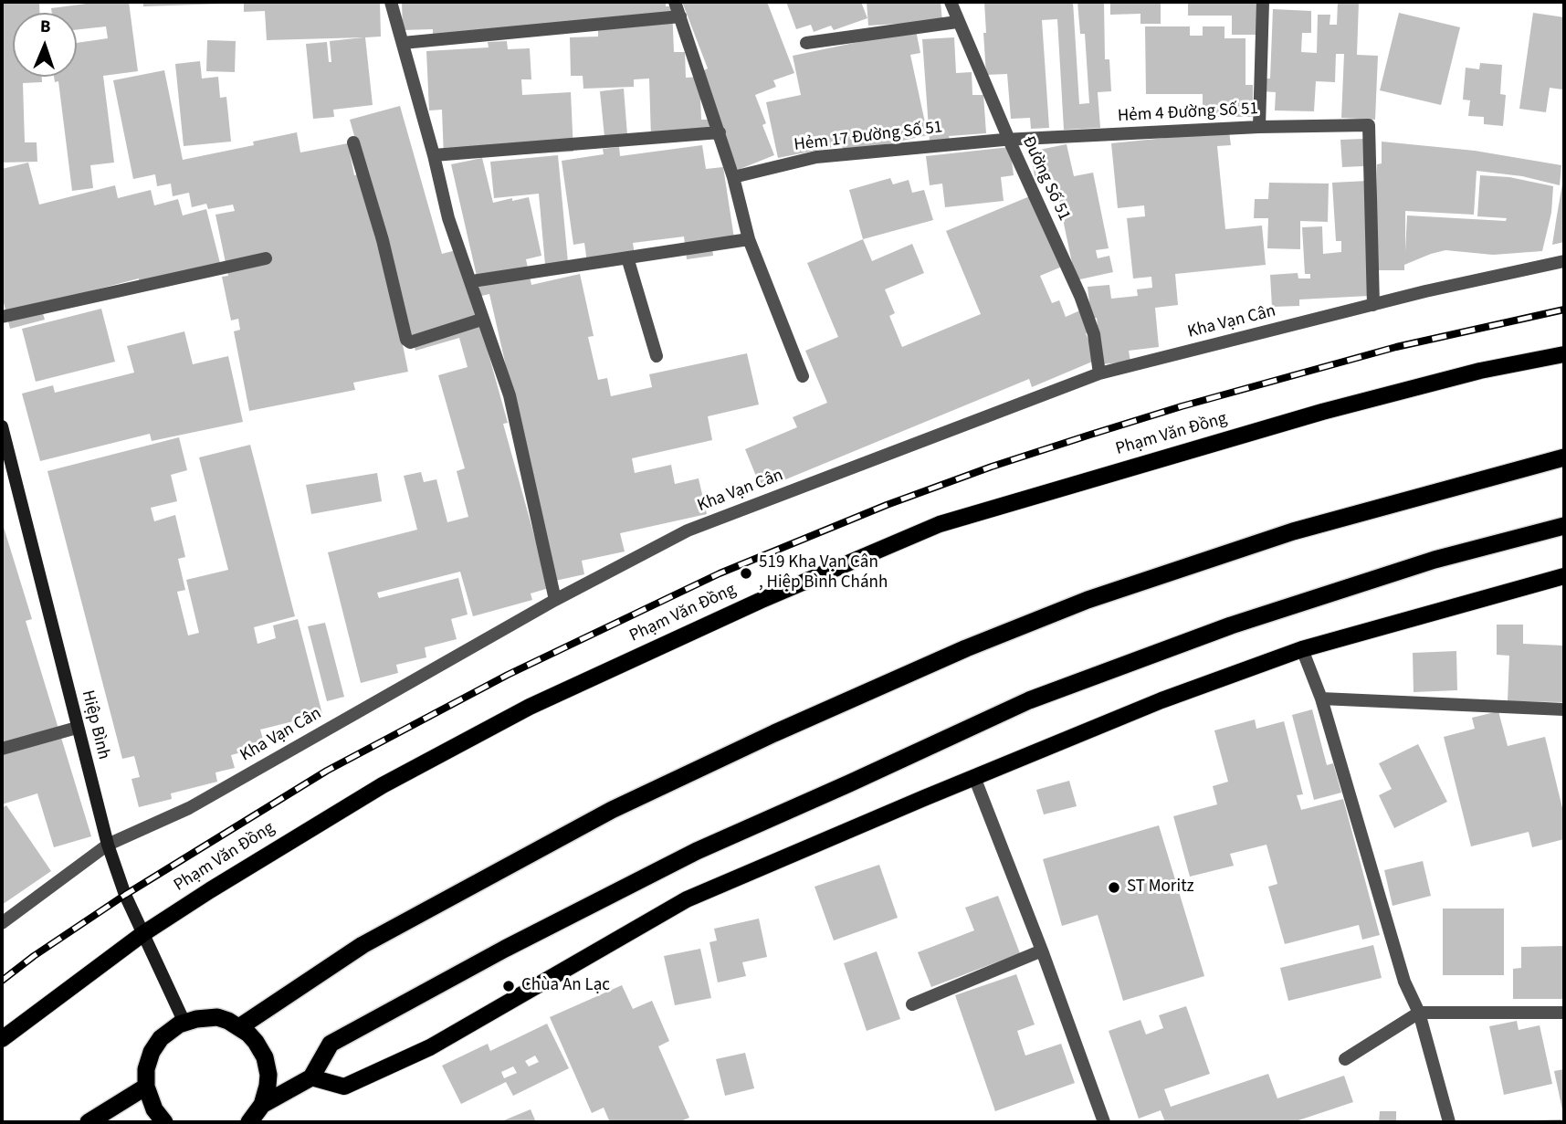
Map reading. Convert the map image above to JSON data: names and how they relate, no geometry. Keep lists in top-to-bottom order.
{
  "streets": {
    "main road": ["Phạm Văn Đồng", "Hiệp Bình"],
    "street": [
      "Hẻm 4 Đường Số 51",
      "Hẻm 17 Đường Số 51",
      "Đường Số 51",
      "Kha Vạn Cân"
    ]
  },
  "crossings": [
    ["Hẻm 4 Đường Số 51", "Hẻm 17 Đường Số 51"],
    ["Hẻm 4 Đường Số 51", "Đường Số 51"],
    ["Hẻm 4 Đường Số 51", "Kha Vạn Cân"],
    ["Hẻm 17 Đường Số 51", "Đường Số 51"],
    ["Đường Số 51", "Kha Vạn Cân"],
    ["Kha Vạn Cân", "Hiệp Bình"],
    ["Phạm Văn Đồng", "Hiệp Bình"]
  ],
  "places": ["519 Kha Vạn Cân , Hiệp Bình Chánh", "ST Moritz", "Chùa An Lạc"],
  "north": "top"
}
